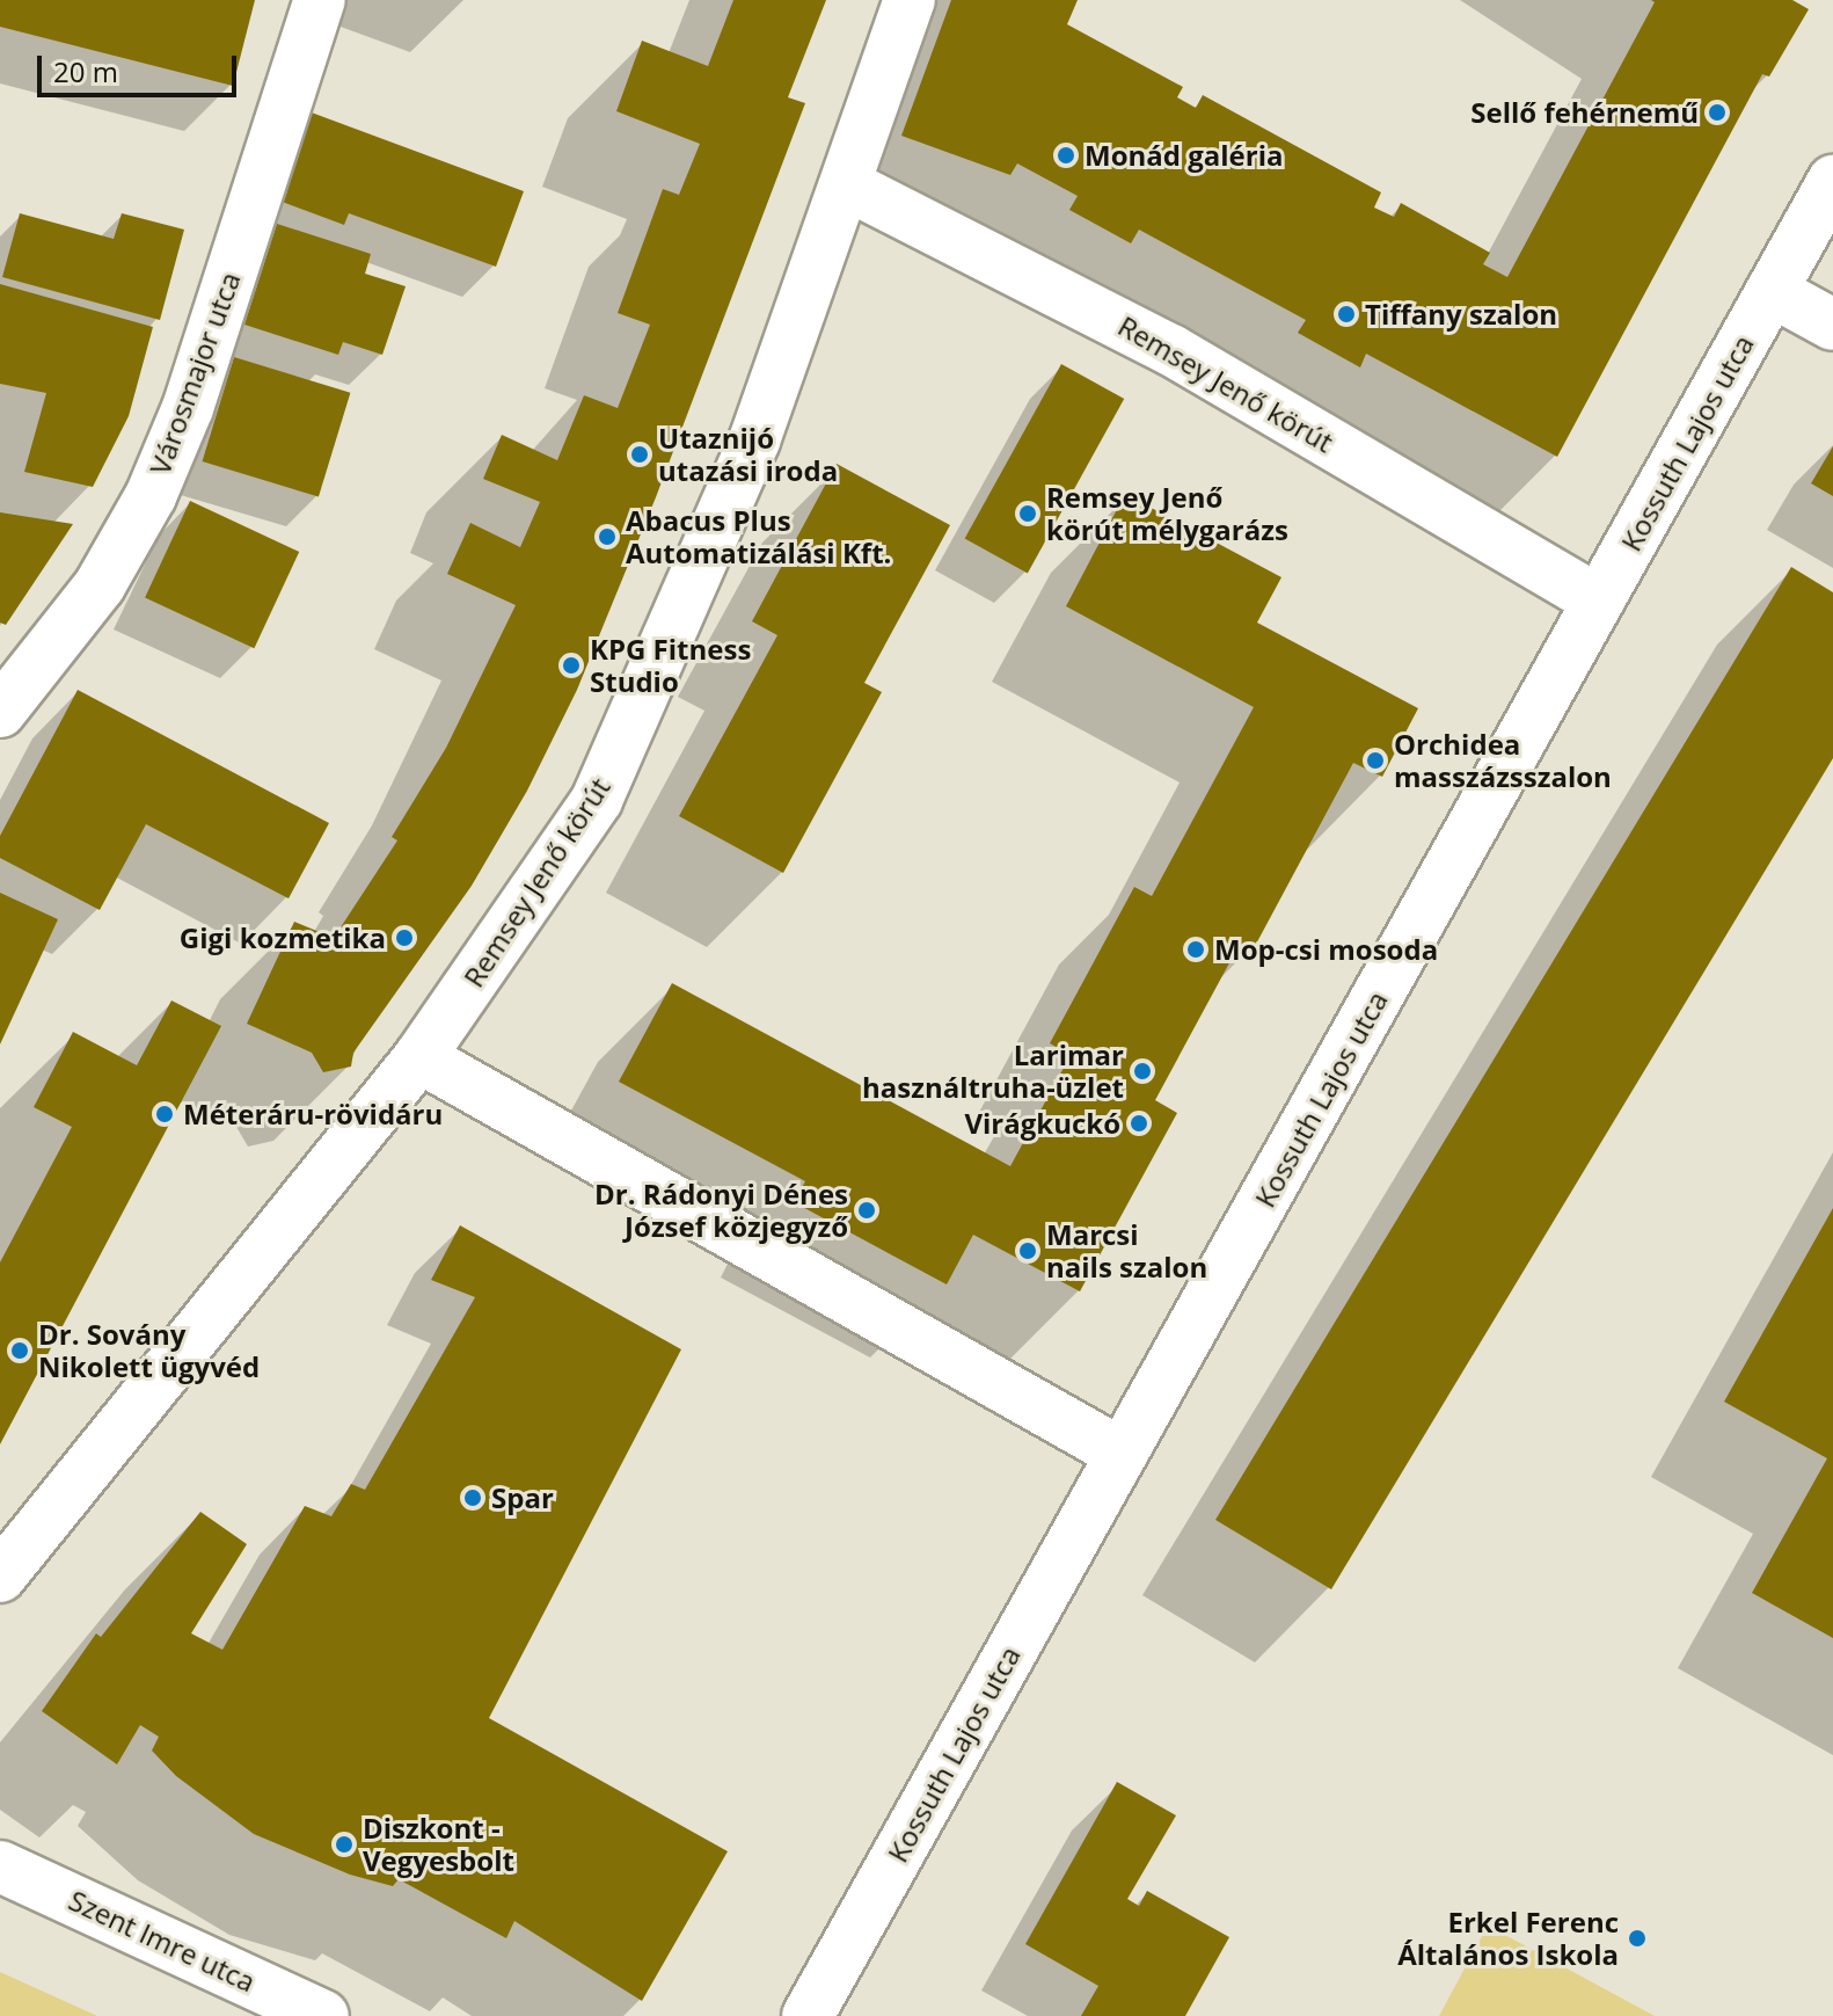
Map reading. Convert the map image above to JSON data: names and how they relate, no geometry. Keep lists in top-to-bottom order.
{
  "streets": {
    "street": [
      "Városmajor utca",
      "Remsey Jenő körút",
      "Kossuth Lajos utca",
      "Szent Imre utca"
    ]
  },
  "crossings": [
    ["Remsey Jenő körút", "Kossuth Lajos utca"]
  ],
  "places": [
    "Sellő fehérnemű",
    "Monád galéria",
    "Tiffany szalon",
    "Utaznijó utazási iroda",
    "Remsey Jenő körút mélygarázs",
    "Abacus Plus Automatizálási Kft.",
    "KPG Fitness Studio",
    "Orchidea masszázsszalon",
    "Gigi kozmetika",
    "Mop-csi mosoda",
    "Larimar használtruha-üzlet",
    "Méteráru-rövidáru",
    "Virágkuckó",
    "Dr. Rádonyi Dénes József közjegyző",
    "Marcsi nails szalon",
    "Dr. Sovány Nikolett ügyvéd",
    "Spar",
    "Diszkont - Vegyesbolt",
    "Erkel Ferenc Általános Iskola"
  ],
  "scale_bar": "20 m"
}
